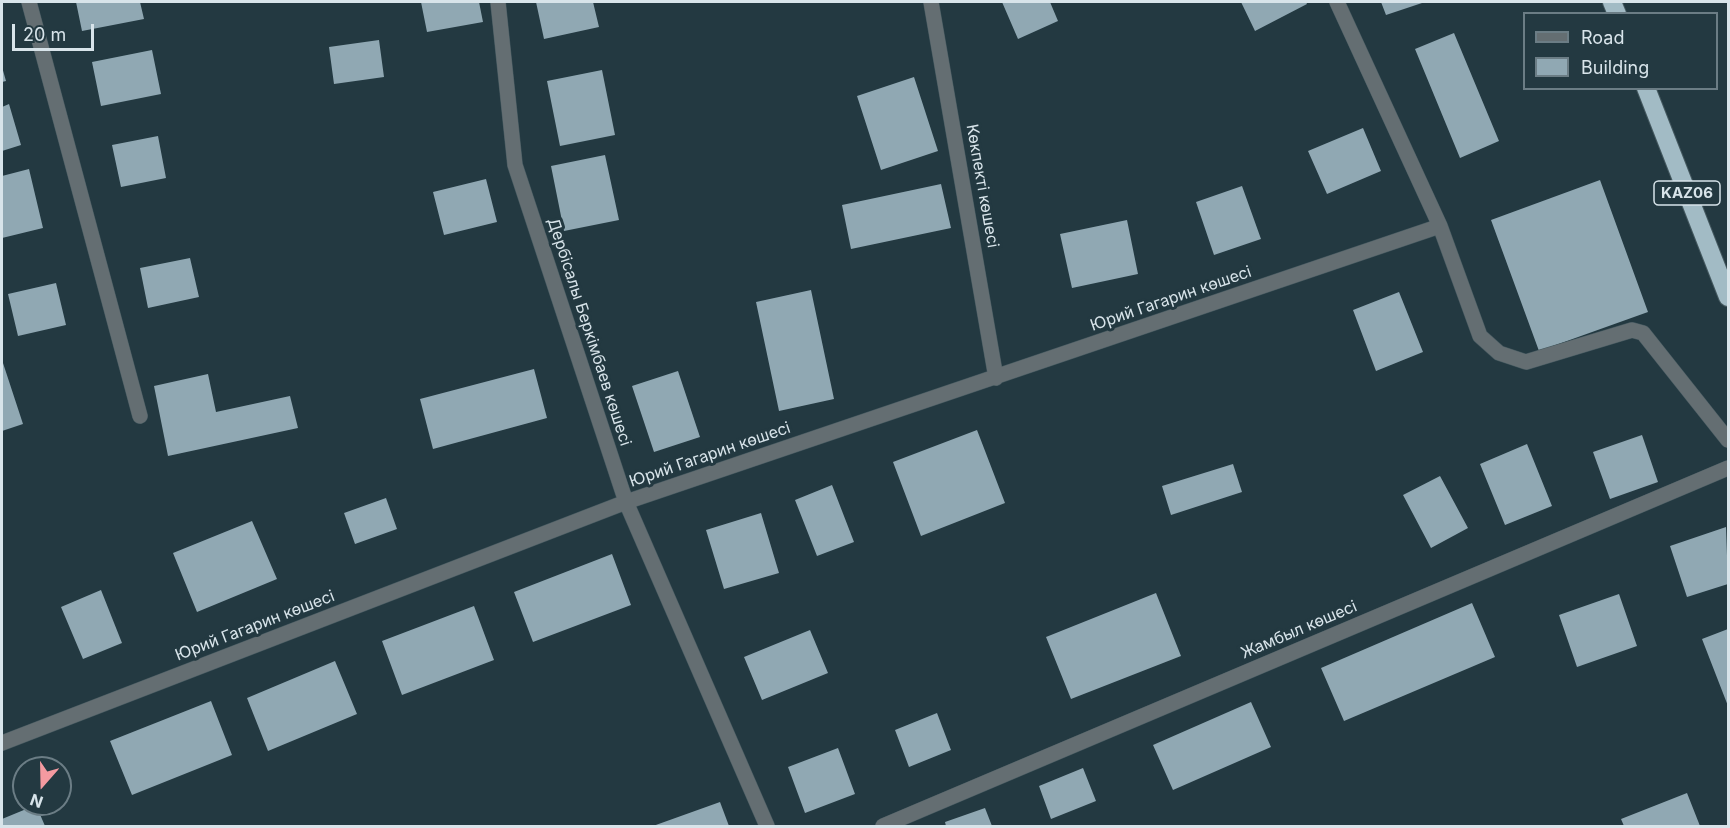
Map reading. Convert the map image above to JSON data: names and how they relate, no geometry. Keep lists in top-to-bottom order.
{
  "streets": {
    "highway": ["KАZ06"],
    "street": [
      "Көкпекті көшесі",
      "Юрий Гагарин көшесі",
      "Дербісалы Беркімбаев көшесі",
      "Жамбыл көшесі"
    ]
  },
  "crossings": [
    ["Көкпекті көшесі", "Юрий Гагарин көшесі"],
    ["Юрий Гагарин көшесі", "Дербісалы Беркімбаев көшесі"]
  ],
  "legend": ["Road", "Building"],
  "scale_bar": "20 m",
  "north": "bottom"
}
